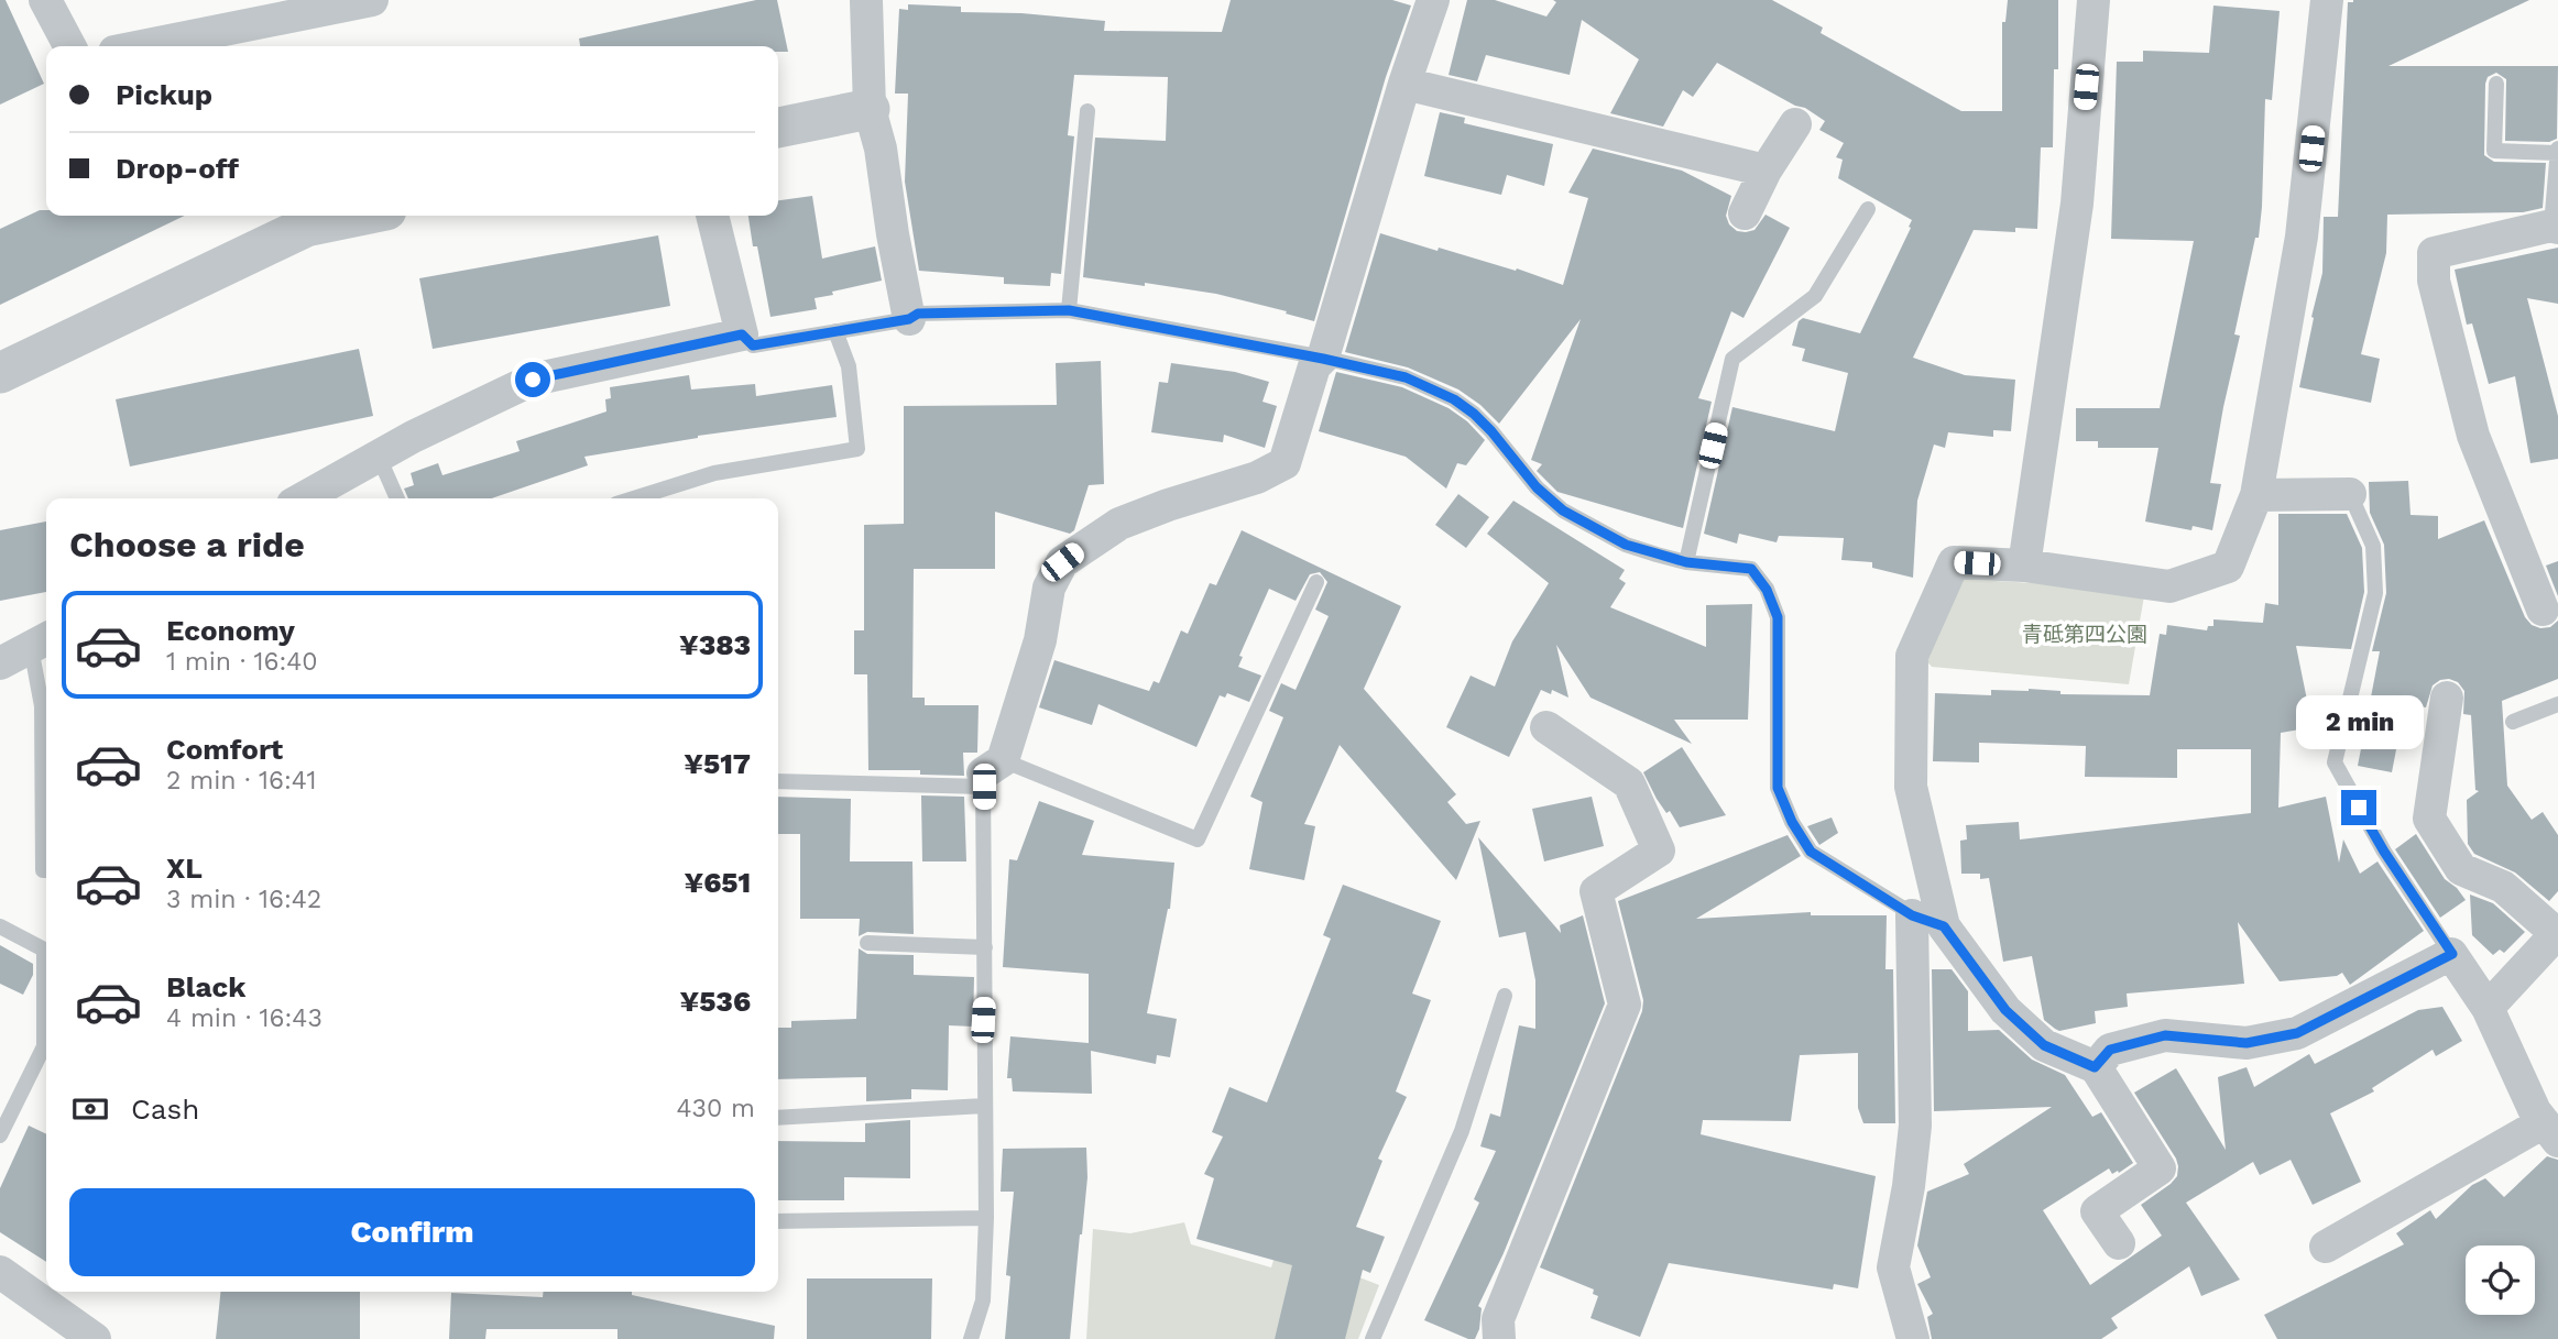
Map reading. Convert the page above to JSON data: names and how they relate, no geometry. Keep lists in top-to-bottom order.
{
  "parks": ["青砥第四公園"],
  "page": {
    "banner": ["Pickup", "Drop-off"],
    "heading": "Choose a ride",
    "list": [
      {
        "name": "Economy",
        "note": "1 min · 16:40",
        "value": "¥383"
      },
      {
        "name": "Comfort",
        "note": "2 min · 16:41",
        "value": "¥517"
      },
      {
        "name": "XL",
        "note": "3 min · 16:42",
        "value": "¥651"
      },
      {
        "name": "Black",
        "note": "4 min · 16:43",
        "value": "¥536"
      }
    ],
    "bubble": "2 min",
    "pay": ["Cash", "430 m"],
    "buttons": "Confirm"
  }
}
